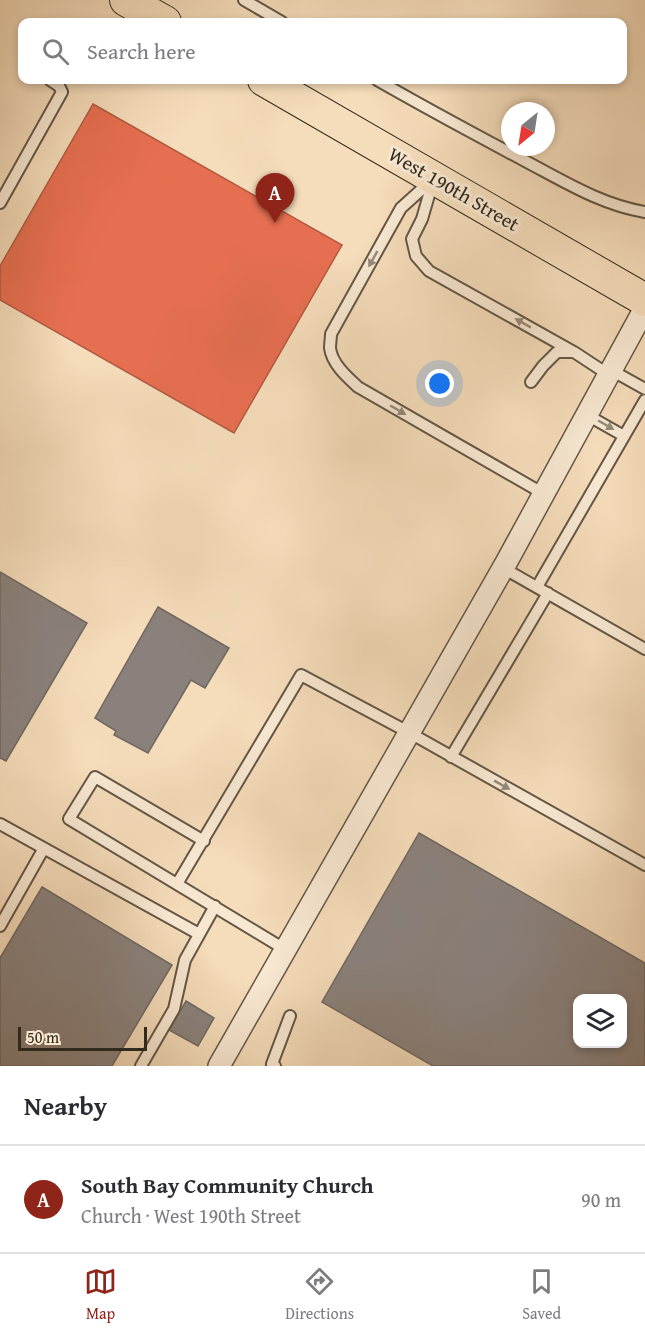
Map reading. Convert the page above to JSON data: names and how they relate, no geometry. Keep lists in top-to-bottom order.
{
  "streets": {
    "main road": ["West 190th Street"]
  },
  "scale_bar": "50 m",
  "north": "bottom left",
  "page": {
    "search": "Search here",
    "pins": "A",
    "scale": "50 m",
    "heading": "Nearby",
    "list": [
      {
        "mark": "A",
        "name": "South Bay Community Church",
        "note": "Church · West 190th Street",
        "value": "90 m"
      }
    ],
    "nav": ["Map", "Directions", "Saved"]
  }
}
